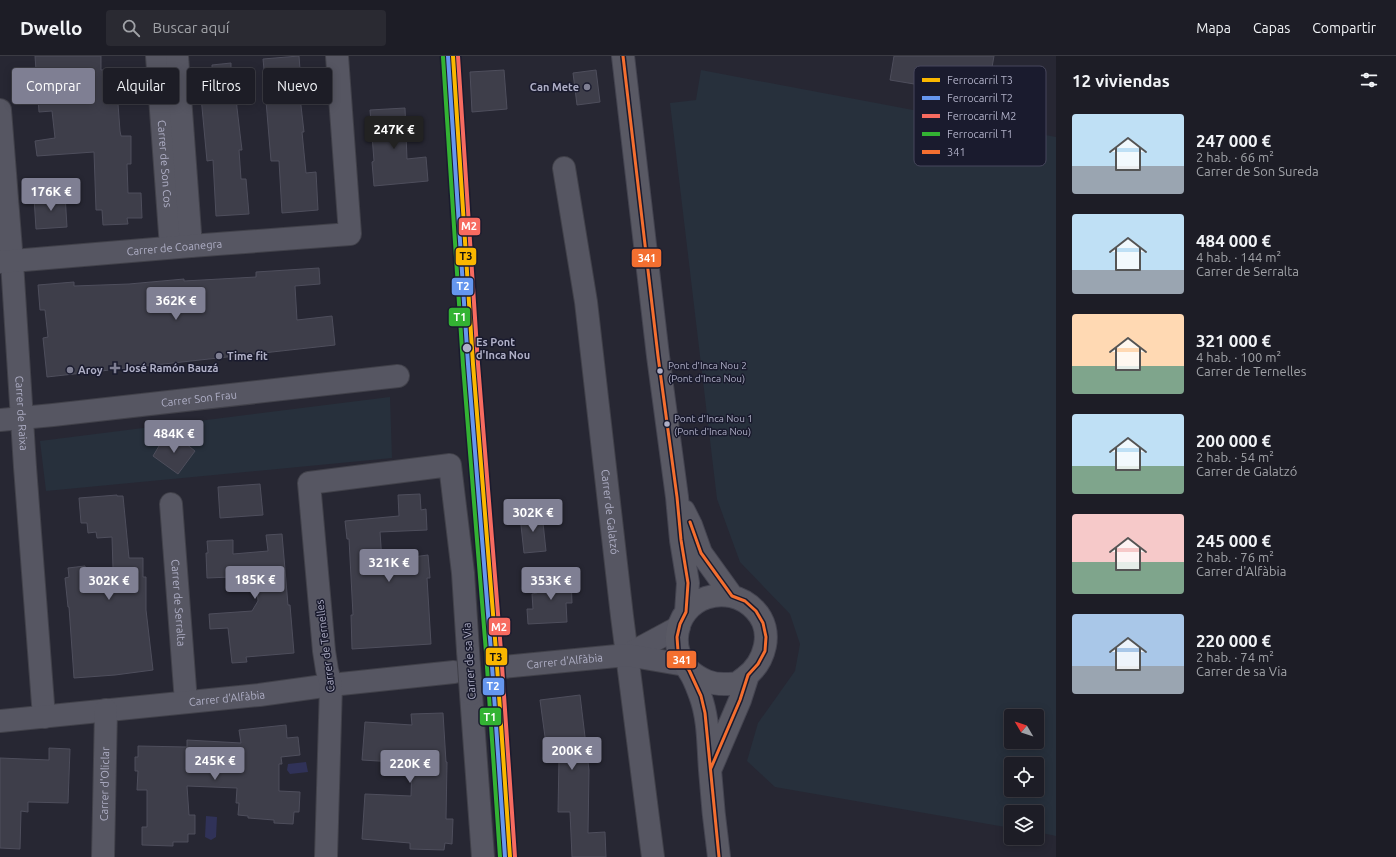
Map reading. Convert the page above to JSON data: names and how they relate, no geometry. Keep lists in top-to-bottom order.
{
  "streets": {
    "street": [
      "Carrer de Son Cos",
      "Carrer de Coanegra",
      "Carrer Son Frau",
      "Carrer de Raixa",
      "Carrer de Galatzó",
      "Carrer de Serralta",
      "Carrer de Ternelles",
      "Carrer de sa Via",
      "Carrer d'Alfàbia",
      "Carrer d'Oliclar"
    ]
  },
  "crossings": [
    ["Carrer de Son Cos", "Carrer de Coanegra"],
    ["Carrer de Coanegra", "Carrer de Raixa"],
    ["Carrer Son Frau", "Carrer de Raixa"],
    ["Carrer de Raixa", "Carrer d'Alfàbia"],
    ["Carrer de Galatzó", "Carrer d'Alfàbia"],
    ["Carrer de Serralta", "Carrer d'Alfàbia"],
    ["Carrer de Ternelles", "Carrer de sa Via"],
    ["Carrer de Ternelles", "Carrer d'Alfàbia"],
    ["Carrer d'Alfàbia", "Carrer d'Oliclar"]
  ],
  "places": {
    "other": [
      "Can Mete",
      "Es Pont d'Inca Nou",
      "Time fit",
      "Aroy",
      "Pont d'Inca Nou 2 (Pont d'Inca Nou)",
      "Pont d'Inca Nou 1 (Pont d'Inca Nou)"
    ],
    "health": ["José Ramón Bauzá"]
  },
  "lines": [
    "rail line T3",
    "rail line T2",
    "rail line M2",
    "transit line 341",
    "rail line T1"
  ],
  "legend": [
    "Ferrocarril T3",
    "Ferrocarril T2",
    "Ferrocarril M2",
    "Ferrocarril T1",
    "341"
  ],
  "north": "top left",
  "page": {
    "header": "Dwello",
    "search": "Buscar aquí",
    "nav": ["Mapa", "Capas", "Compartir"],
    "heading": "12 viviendas",
    "chip": [
      "Comprar",
      "Alquilar",
      "Filtros",
      "Nuevo"
    ],
    "list": [
      {
        "name": "247 000 €",
        "note": "2 hab. · 66 m² · Carrer de Son Sureda"
      },
      {
        "name": "484 000 €",
        "note": "4 hab. · 144 m² · Carrer de Serralta"
      },
      {
        "name": "321 000 €",
        "note": "4 hab. · 100 m² · Carrer de Ternelles"
      },
      {
        "name": "200 000 €",
        "note": "2 hab. · 54 m² · Carrer de Galatzó"
      },
      {
        "name": "245 000 €",
        "note": "2 hab. · 76 m² · Carrer d'Alfàbia"
      },
      {
        "name": "220 000 €",
        "note": "2 hab. · 74 m² · Carrer de sa Via"
      }
    ],
    "price": [
      "247K €",
      "176K €",
      "362K €",
      "484K €",
      "302K €",
      "321K €",
      "185K €",
      "302K €",
      "353K €",
      "200K €",
      "245K €",
      "220K €"
    ]
  }
}
